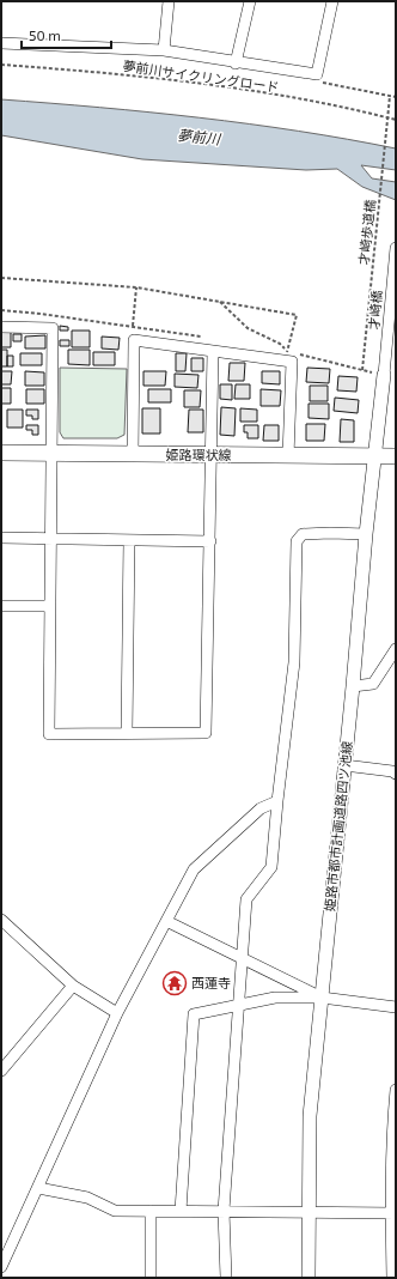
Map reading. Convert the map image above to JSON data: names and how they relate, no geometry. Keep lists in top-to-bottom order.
{
  "streets": {
    "main road": ["姫路環状線"],
    "street": ["才崎橋", "姫路市都市計画道路四ツ池線"],
    "path": ["夢前川サイクリングロード", "才崎歩道橋"]
  },
  "crossings": [
    ["才崎橋", "姫路市都市計画道路四ツ池線"],
    ["姫路環状線", "姫路市都市計画道路四ツ池線"]
  ],
  "water": ["夢前川"],
  "places": {
    "temple": ["西蓮寺"]
  },
  "scale_bar": "50 m"
}
